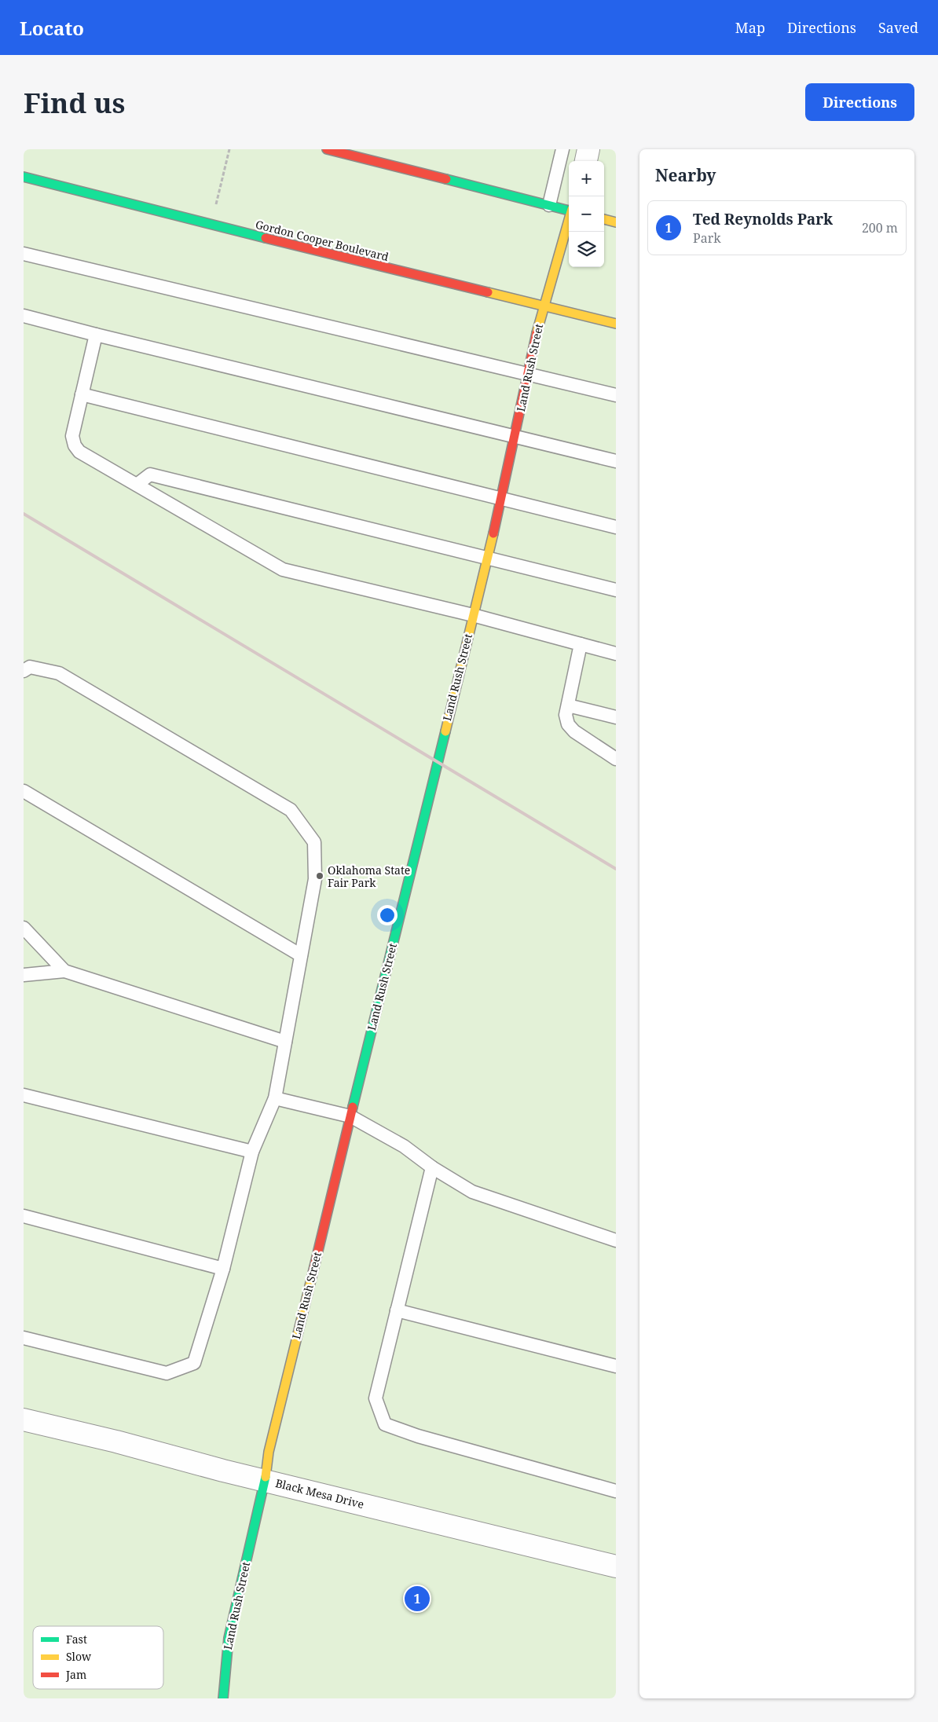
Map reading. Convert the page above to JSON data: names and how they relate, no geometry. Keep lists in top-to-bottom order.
{
  "streets": {
    "street": ["Gordon Cooper Boulevard", "Land Rush Street", "Black Mesa Drive"]
  },
  "crossings": [
    ["Gordon Cooper Boulevard", "Land Rush Street"],
    ["Land Rush Street", "Black Mesa Drive"]
  ],
  "places": ["Oklahoma State Fair Park"],
  "legend": ["Fast", "Slow", "Jam"],
  "page": {
    "header": "Locato",
    "nav": ["Map", "Directions", "Saved"],
    "buttons": "Directions",
    "title": "Find us",
    "heading": "Nearby",
    "map_buttons": ["+", "−"],
    "list": [
      {
        "mark": "1",
        "name": "Ted Reynolds Park",
        "note": "Park",
        "value": "200 m"
      }
    ],
    "pins": "1"
  }
}
